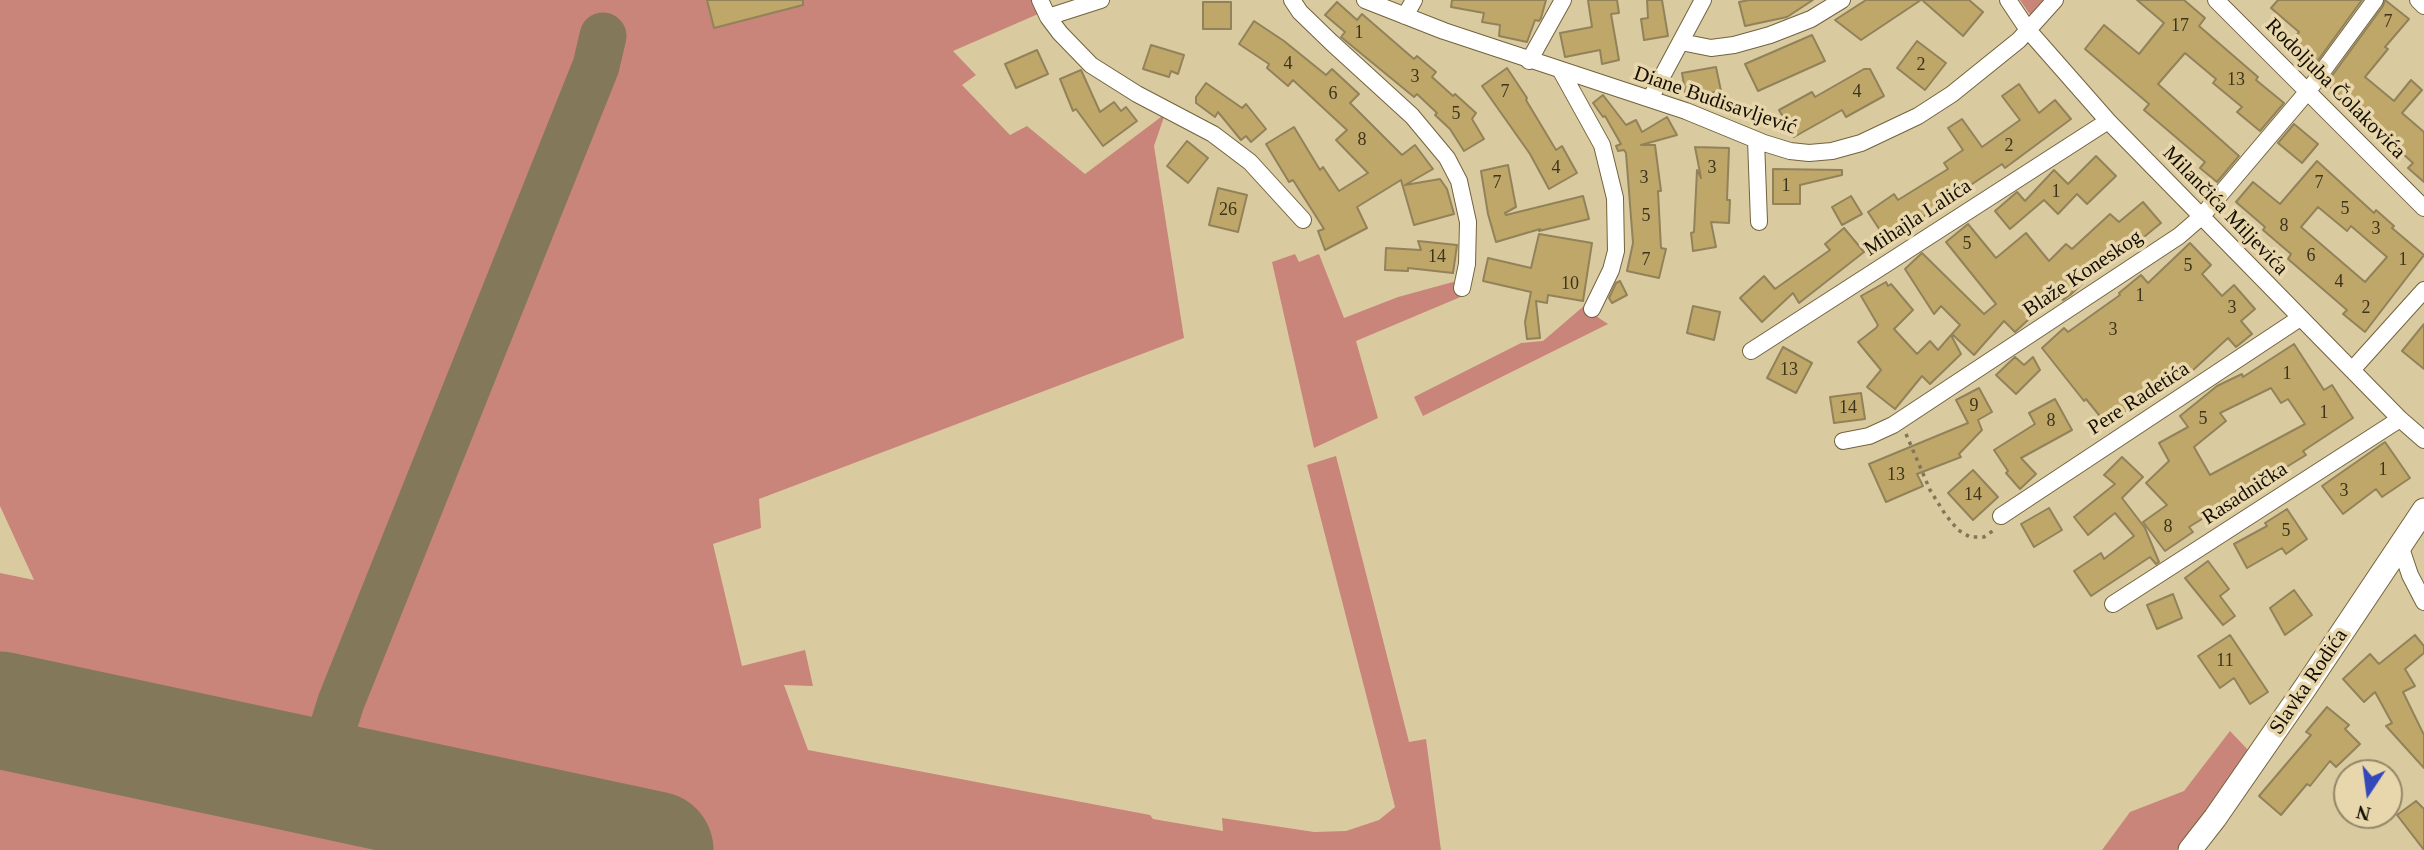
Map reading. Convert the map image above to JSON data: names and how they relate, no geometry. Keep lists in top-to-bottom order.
{
  "streets": {
    "main road": ["Slavka Rodića"],
    "street": [
      "Rodoljuba Čolakovića",
      "Diane Budisavljević",
      "Milančića Miljevića",
      "Mihajla Lalića",
      "Blaže Koneskog",
      "Pere Radetića",
      "Rasadnička"
    ]
  },
  "crossings": [
    ["Rodoljuba Čolakovića", "Blaže Koneskog"],
    ["Diane Budisavljević", "Milančića Miljevića"],
    ["Milančića Miljevića", "Mihajla Lalića"],
    ["Milančića Miljevića", "Blaže Koneskog"],
    ["Milančića Miljevića", "Pere Radetića"],
    ["Milančića Miljevića", "Rasadnička"]
  ],
  "house_numbers": [
    "7",
    "17",
    "1",
    "4",
    "2",
    "3",
    "13",
    "7",
    "4",
    "6",
    "5",
    "8",
    "2",
    "4",
    "3",
    "3",
    "7",
    "7",
    "1",
    "1",
    "5",
    "26",
    "5",
    "8",
    "3",
    "5",
    "6",
    "14",
    "7",
    "1",
    "5",
    "4",
    "10",
    "1",
    "3",
    "2",
    "3",
    "13",
    "1",
    "9",
    "14",
    "1",
    "5",
    "8",
    "1",
    "13",
    "3",
    "14",
    "8",
    "5",
    "11"
  ],
  "north": "bottom"
}
